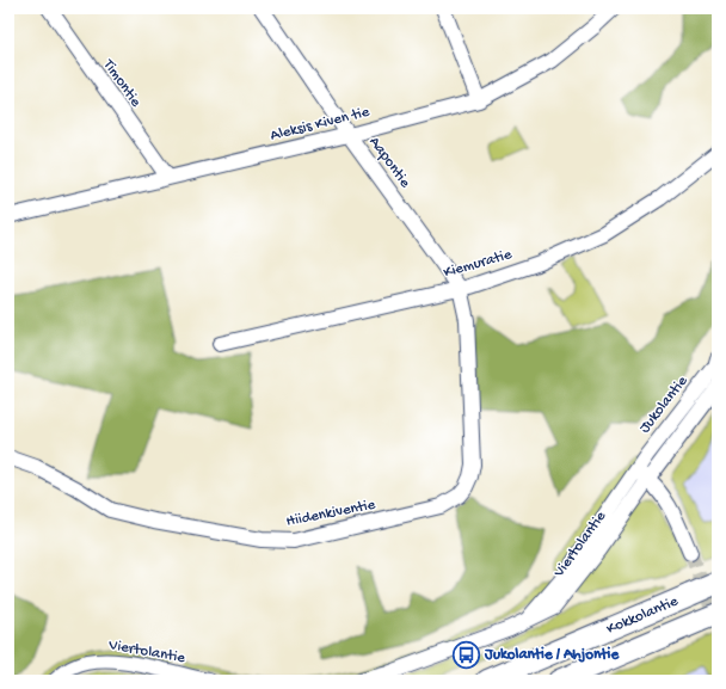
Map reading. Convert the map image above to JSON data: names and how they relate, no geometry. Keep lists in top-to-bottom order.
{
  "streets": {
    "highway": ["Kokkolantie"],
    "street": [
      "Timontie",
      "Aleksis Kiven tie",
      "Aapontie",
      "Kiemuratie",
      "Jukolantie",
      "Hiidenkiventie",
      "Viertolantie"
    ]
  },
  "crossings": [
    ["Timontie", "Aleksis Kiven tie"],
    ["Aleksis Kiven tie", "Aapontie"],
    ["Aapontie", "Kiemuratie"],
    ["Aapontie", "Hiidenkiventie"],
    ["Kiemuratie", "Hiidenkiventie"],
    ["Jukolantie", "Viertolantie"]
  ],
  "places": {
    "bus stop": ["Jukolantie / Ahjontie"]
  }
}
